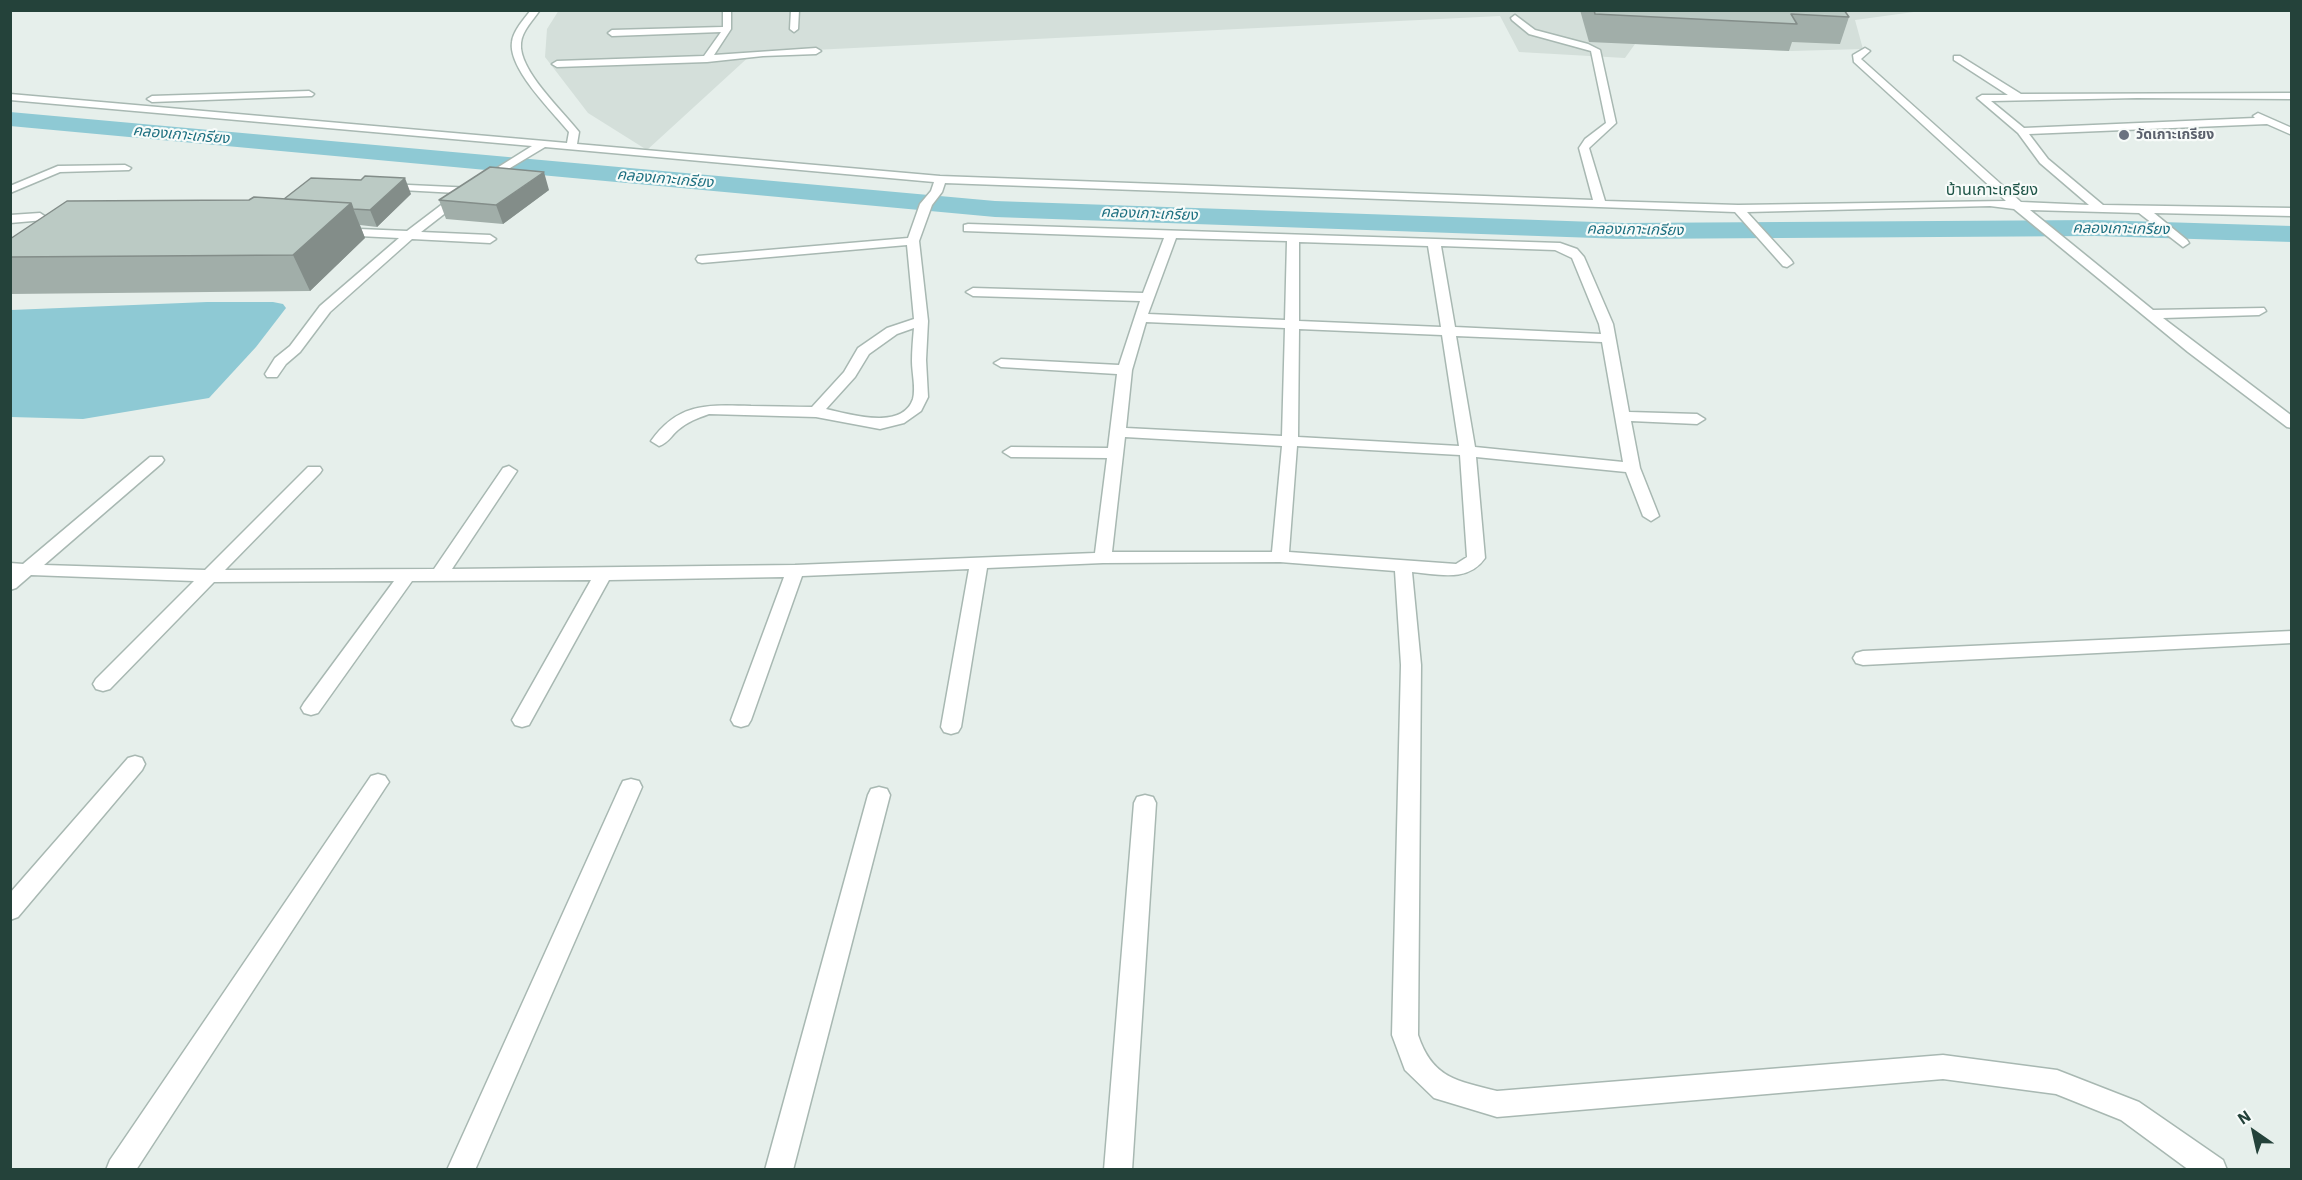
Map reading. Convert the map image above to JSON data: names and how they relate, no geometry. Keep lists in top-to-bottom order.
{
  "districts": ["บ้านเกาะเกรียง"],
  "water": ["คลองเกาะเกรียง"],
  "places": ["วัดเกาะเกรียง"],
  "north": "top left"
}
